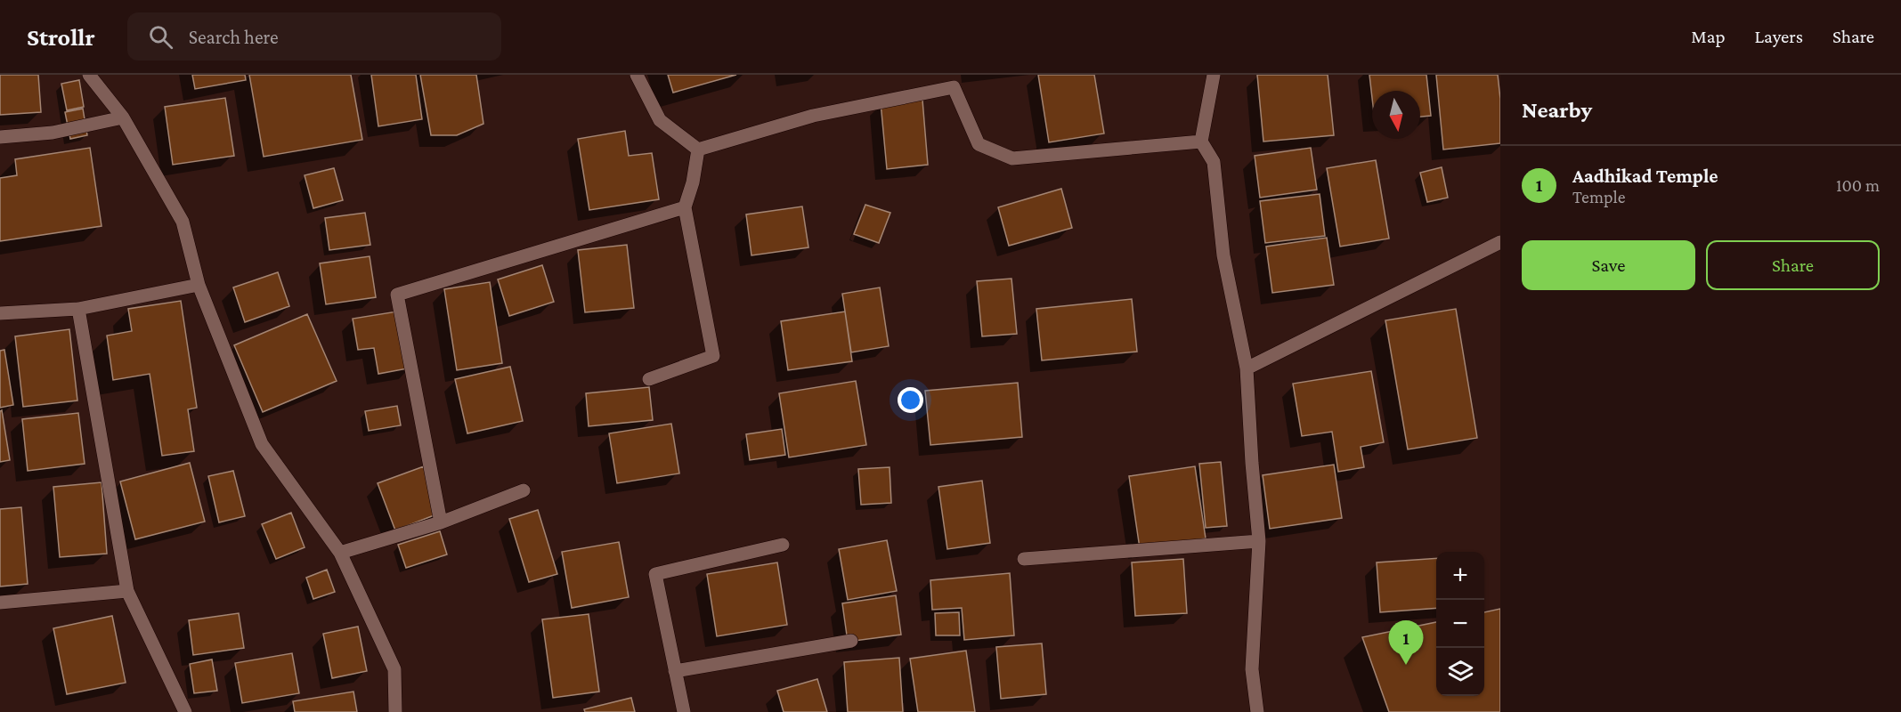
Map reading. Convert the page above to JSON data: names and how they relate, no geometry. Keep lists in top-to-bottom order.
{
  "north": "bottom",
  "page": {
    "header": "Strollr",
    "search": "Search here",
    "nav": ["Map", "Layers", "Share"],
    "heading": "Nearby",
    "list": [
      {
        "mark": "1",
        "name": "Aadhikad Temple",
        "note": "Temple",
        "value": "100 m"
      }
    ],
    "buttons": ["Save", "Share"],
    "map_buttons": ["+", "−"],
    "pins": "1"
  }
}
